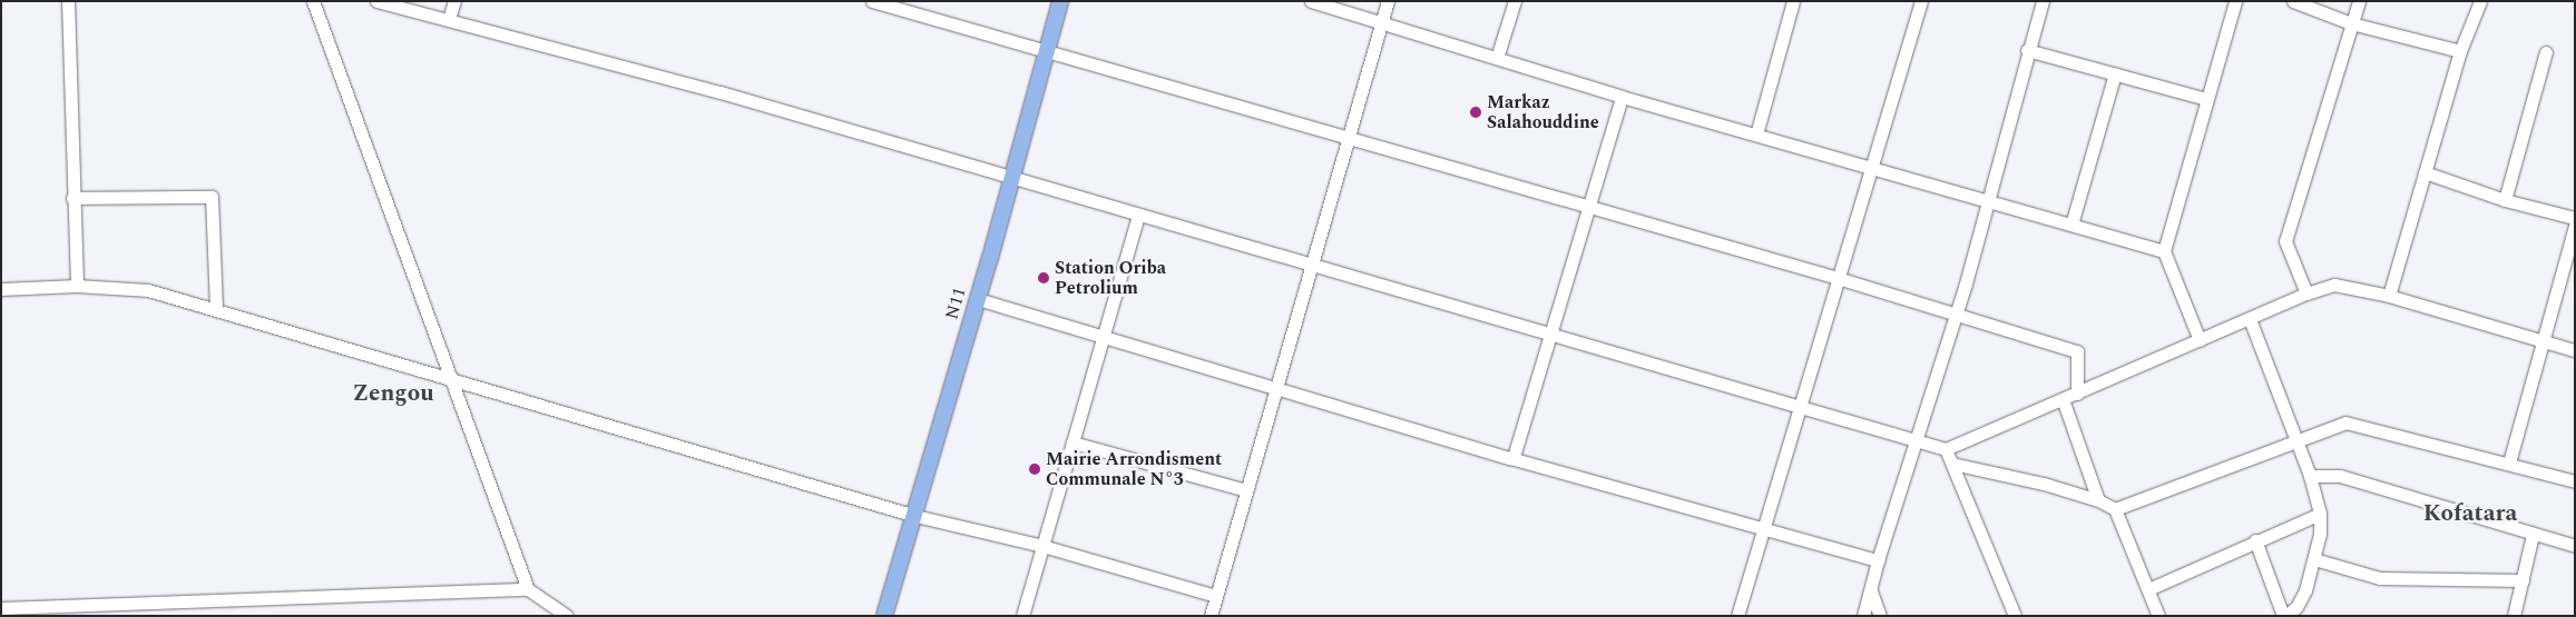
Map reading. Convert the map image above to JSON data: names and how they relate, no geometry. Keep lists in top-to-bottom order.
{
  "streets": {
    "main road": ["N11"]
  },
  "districts": ["Zengou", "Kofatara"],
  "places": ["Markaz Salahouddine", "Station Oriba Petrolium", "Mairie Arrondisment Communale N°3"]
}
